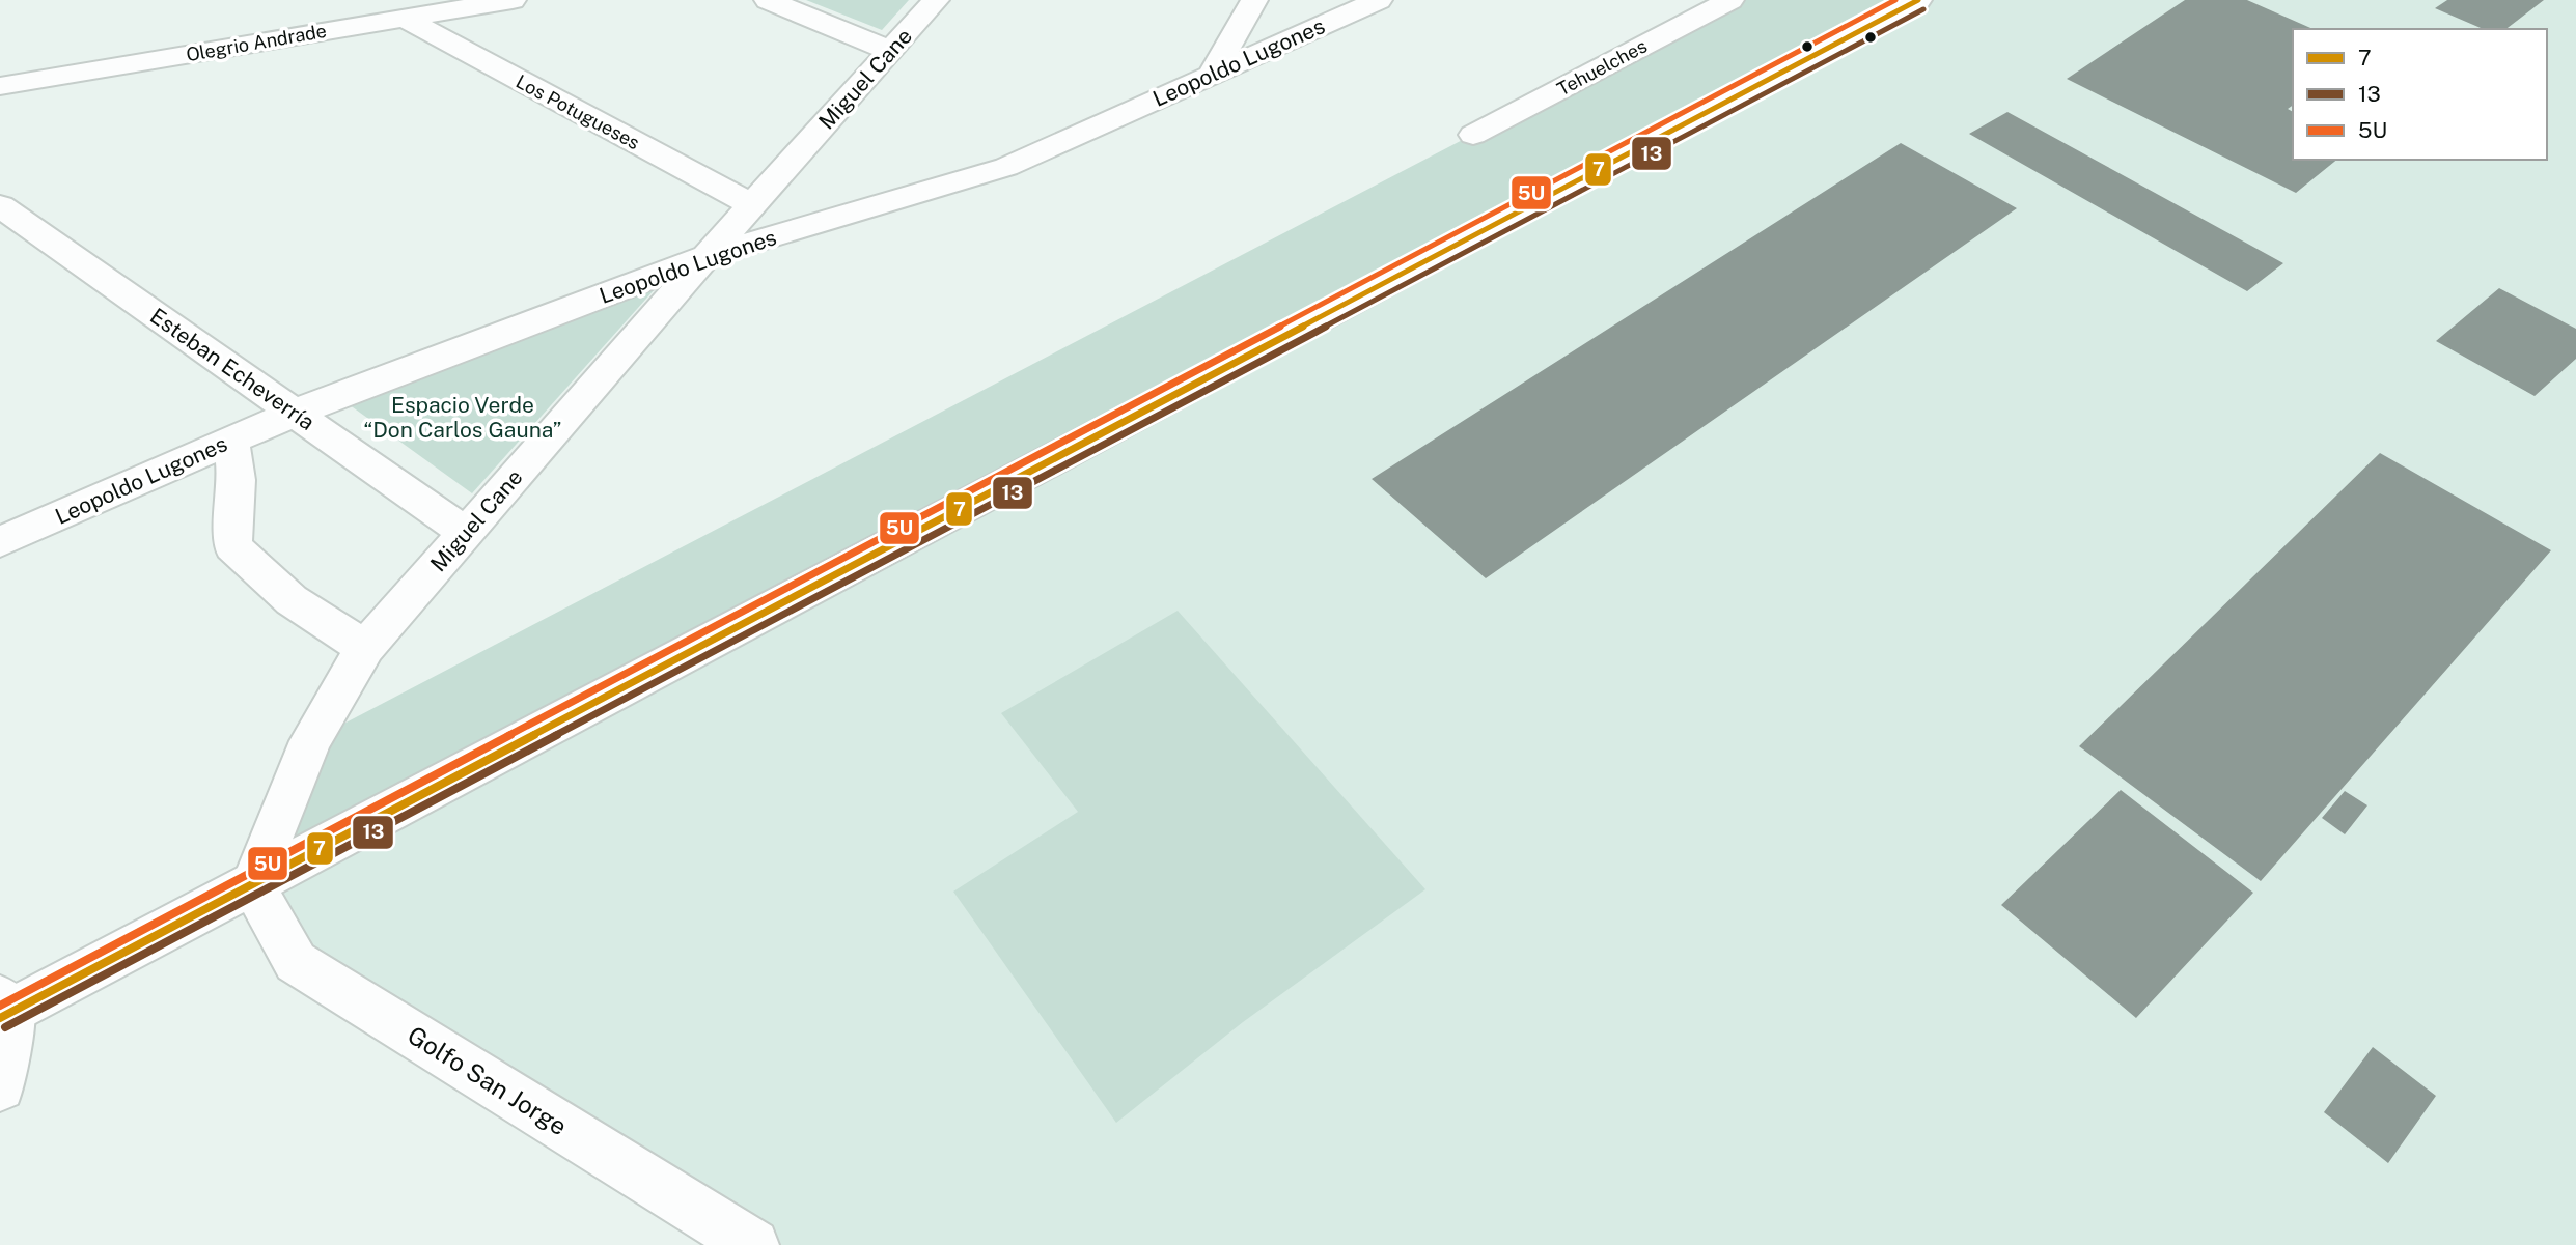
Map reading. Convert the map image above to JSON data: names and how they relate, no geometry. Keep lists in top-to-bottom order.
{
  "streets": {
    "street": [
      "Olegrio Andrade",
      "Leopoldo Lugones",
      "Tehuelches",
      "Miguel Cane",
      "Los Potugueses",
      "Esteban Echeverría",
      "Golfo San Jorge"
    ]
  },
  "crossings": [
    ["Olegrio Andrade", "Los Potugueses"],
    ["Leopoldo Lugones", "Miguel Cane"],
    ["Leopoldo Lugones", "Esteban Echeverría"],
    ["Miguel Cane", "Los Potugueses"],
    ["Miguel Cane", "Esteban Echeverría"],
    ["Miguel Cane", "Golfo San Jorge"]
  ],
  "parks": ["Espacio Verde “Don Carlos Gauna”"],
  "lines": ["transit line 7", "transit line 5U", "transit line 13"],
  "legend": ["7", "13", "5U"]
}
